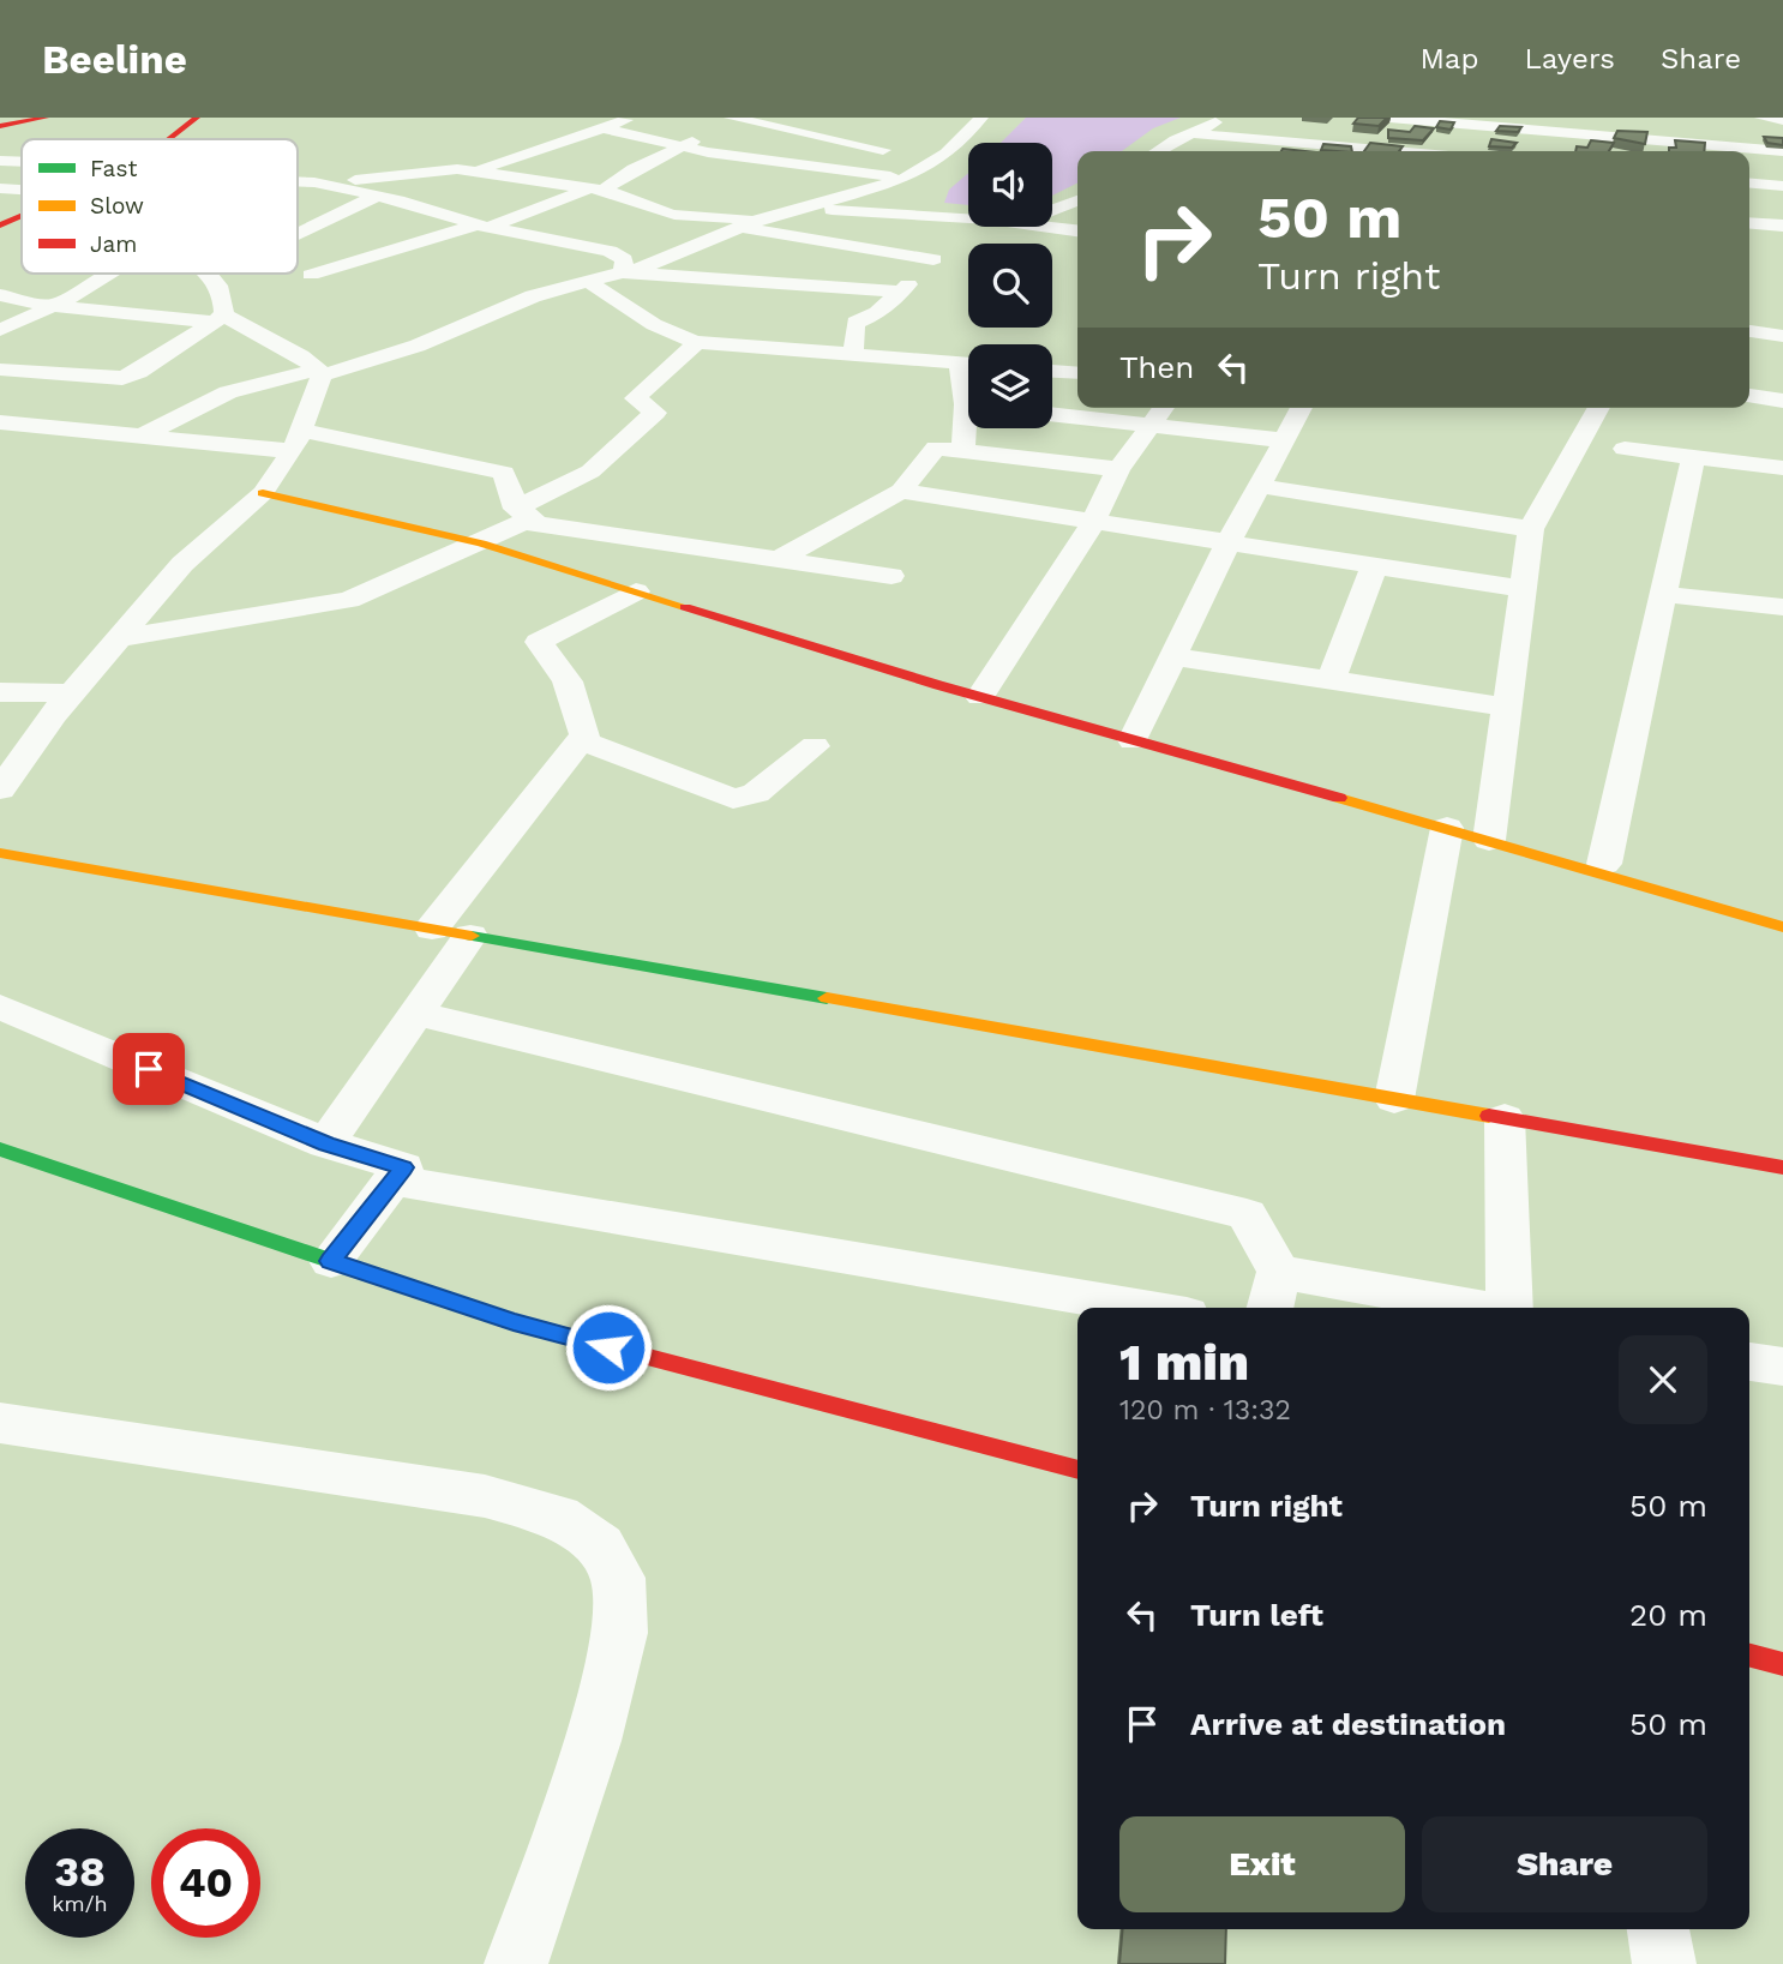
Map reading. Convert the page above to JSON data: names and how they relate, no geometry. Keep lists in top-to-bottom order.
{
  "legend": ["Fast", "Slow", "Jam"],
  "page": {
    "header": "Beeline",
    "nav": ["Map", "Layers", "Share"],
    "turn": ["50 m", "Turn right"],
    "then": "Then",
    "heading": ["1 min", "120 m · 13:32"],
    "list": [
      {
        "name": "Turn right",
        "value": "50 m"
      },
      {
        "name": "Turn left",
        "value": "20 m"
      },
      {
        "name": "Arrive at destination",
        "value": "50 m"
      }
    ],
    "buttons": ["Exit", "Share"],
    "speed": "38 km/h",
    "limit": "40"
  }
}
